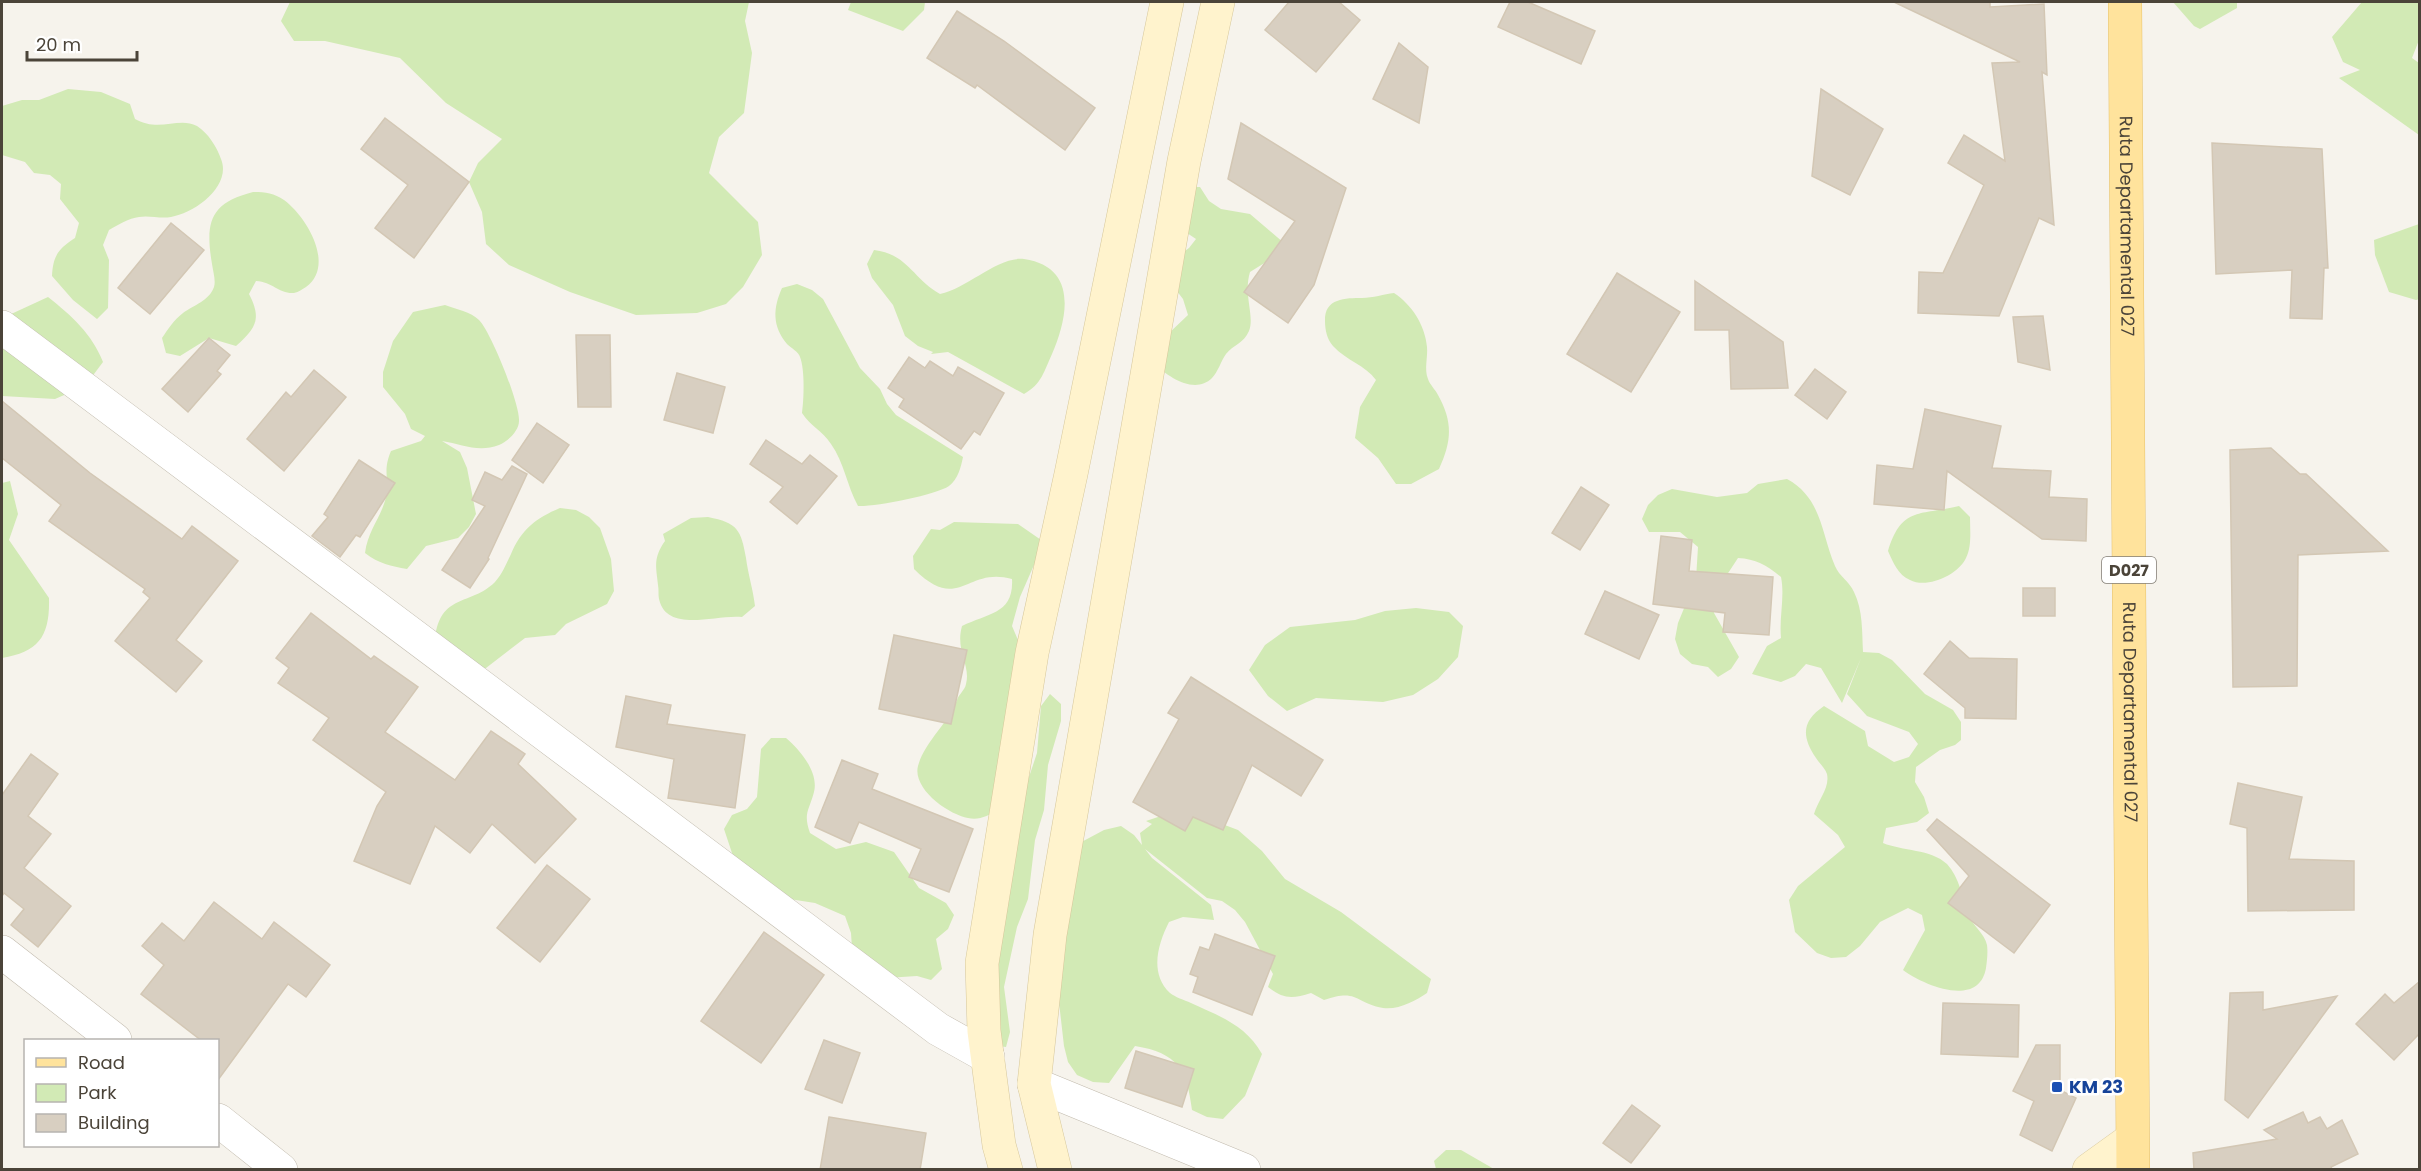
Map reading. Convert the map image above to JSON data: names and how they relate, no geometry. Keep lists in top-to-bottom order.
{
  "streets": {
    "main road": ["Ruta Departamental 027", "D027"]
  },
  "places": {
    "transit": ["KM 23"]
  },
  "legend": ["Road", "Park", "Building"],
  "scale_bar": "20 m"
}
